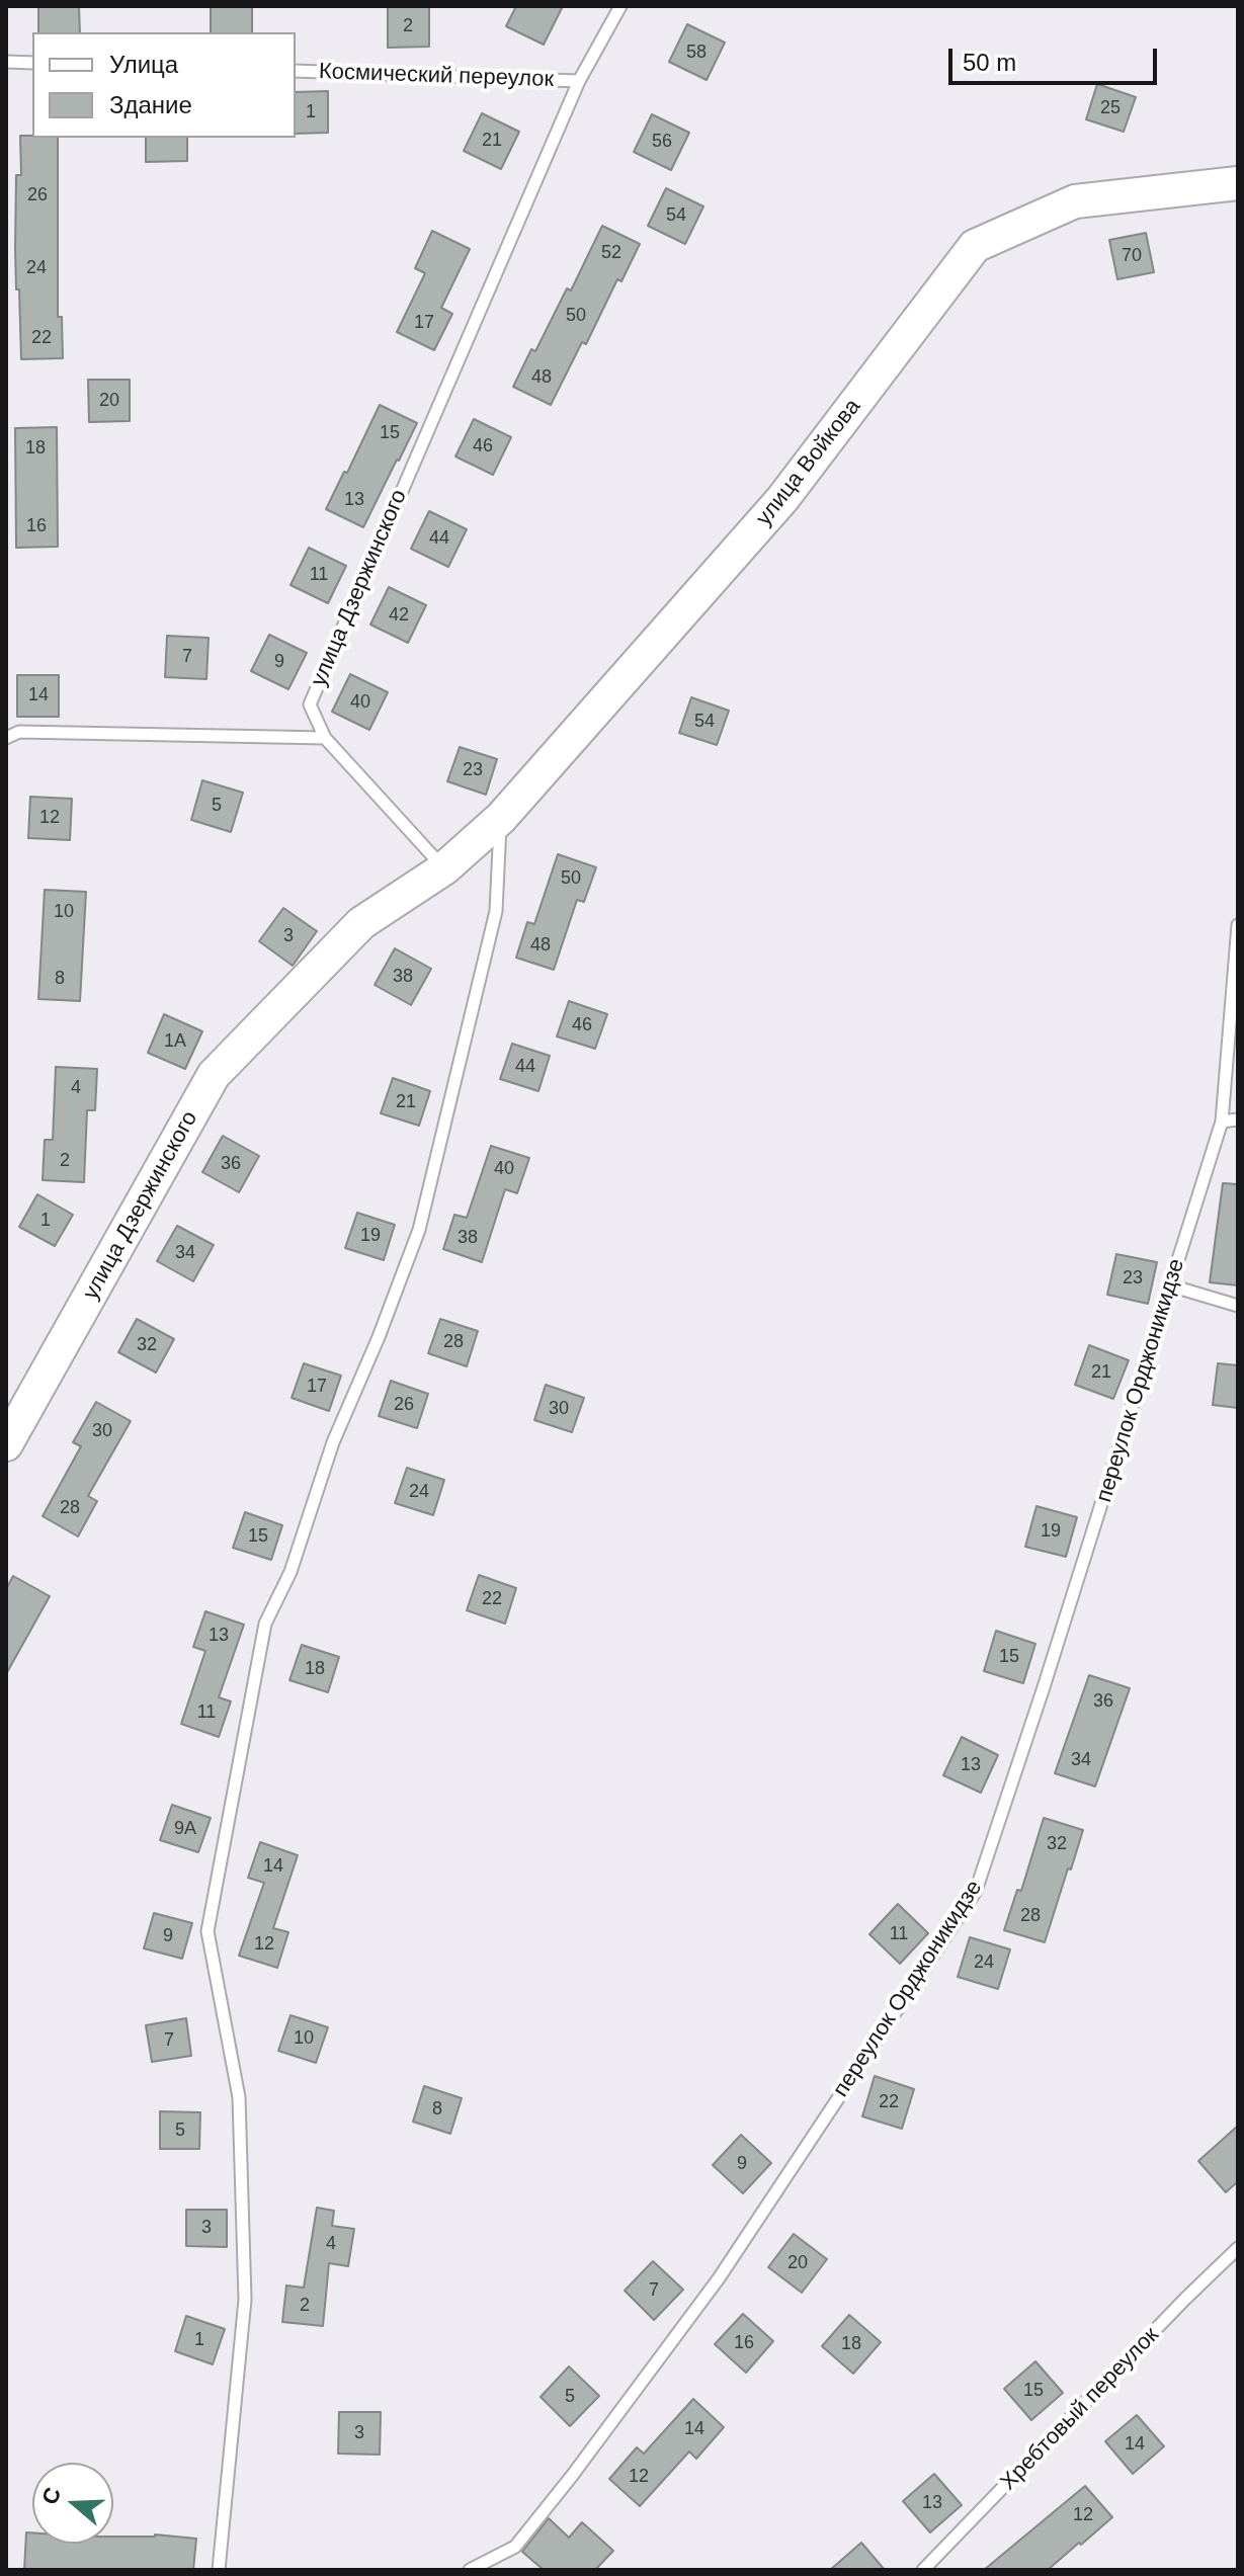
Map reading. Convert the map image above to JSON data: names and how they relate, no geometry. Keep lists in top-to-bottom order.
{
  "streets": {
    "street": ["улица Войкова", "улица Дзержинского"],
    "lane": ["Космический переулок", "переулок Орджоникидзе", "Хребтовый переулок"]
  },
  "crossings": [
    ["Космический переулок", "улица Дзержинского"],
    ["улица Войкова", "улица Дзержинского"]
  ],
  "house_numbers": [
    "2",
    "58",
    "25",
    "1",
    "21",
    "56",
    "26",
    "54",
    "52",
    "70",
    "24",
    "50",
    "17",
    "22",
    "48",
    "20",
    "15",
    "46",
    "18",
    "13",
    "16",
    "44",
    "11",
    "42",
    "7",
    "9",
    "14",
    "40",
    "54",
    "23",
    "5",
    "12",
    "50",
    "10",
    "3",
    "48",
    "38",
    "8",
    "46",
    "1А",
    "44",
    "4",
    "21",
    "2",
    "36",
    "40",
    "1",
    "19",
    "38",
    "34",
    "23",
    "28",
    "32",
    "21",
    "17",
    "26",
    "30",
    "30",
    "24",
    "28",
    "19",
    "15",
    "22",
    "13",
    "15",
    "18",
    "36",
    "11",
    "34",
    "13",
    "9А",
    "32",
    "14",
    "28",
    "11",
    "9",
    "12",
    "24",
    "10",
    "7",
    "22",
    "8",
    "5",
    "9",
    "3",
    "4",
    "20",
    "7",
    "2",
    "1",
    "16",
    "18",
    "15",
    "5",
    "14",
    "3",
    "14",
    "12",
    "13",
    "12"
  ],
  "legend": ["Улица", "Здание"],
  "scale_bar": "50 m",
  "north": "left"
}
